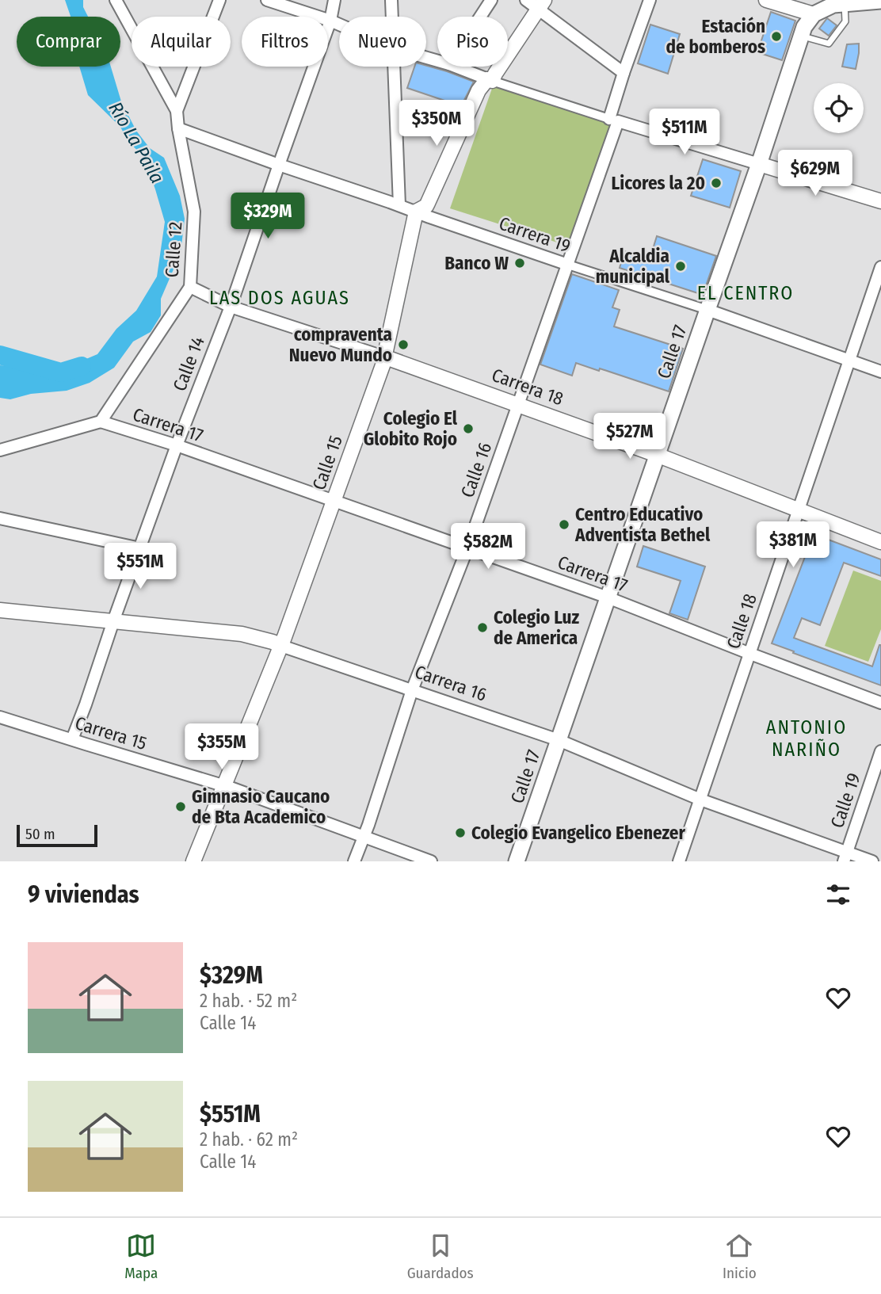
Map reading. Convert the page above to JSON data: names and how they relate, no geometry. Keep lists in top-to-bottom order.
{
  "streets": {
    "main road": ["Calle 17"],
    "street": [
      "Carrera 19",
      "Calle 12",
      "Calle 14",
      "Carrera 18",
      "Carrera 17",
      "Calle 15",
      "Calle 16",
      "Calle 18",
      "Carrera 16",
      "Carrera 15",
      "Calle 19"
    ]
  },
  "crossings": [
    ["Carrera 19", "Calle 12"],
    ["Carrera 19", "Calle 17"],
    ["Carrera 19", "Calle 14"],
    ["Carrera 19", "Calle 15"],
    ["Carrera 19", "Calle 16"],
    ["Carrera 19", "Calle 18"],
    ["Calle 12", "Carrera 18"],
    ["Calle 12", "Carrera 17"],
    ["Calle 17", "Carrera 18"],
    ["Calle 17", "Carrera 17"],
    ["Calle 17", "Carrera 16"],
    ["Calle 14", "Carrera 18"],
    ["Calle 14", "Carrera 17"],
    ["Calle 14", "Carrera 16"],
    ["Calle 14", "Carrera 15"],
    ["Carrera 18", "Calle 15"],
    ["Carrera 18", "Calle 16"],
    ["Carrera 18", "Calle 18"],
    ["Carrera 17", "Calle 15"],
    ["Carrera 17", "Calle 16"],
    ["Carrera 17", "Calle 18"],
    ["Calle 15", "Carrera 16"],
    ["Calle 15", "Carrera 15"],
    ["Calle 16", "Carrera 16"],
    ["Calle 16", "Carrera 15"],
    ["Calle 18", "Carrera 16"],
    ["Carrera 16", "Calle 19"]
  ],
  "districts": ["EL CENTRO", "LAS DOS AGUAS", "ANTONIO NARIÑO"],
  "water": ["Río La Paila"],
  "places": [
    "Estación de bomberos",
    "Licores la 20",
    "Banco W",
    "Alcaldia municipal",
    "compraventa Nuevo Mundo",
    "Colegio El Globito Rojo",
    "Centro Educativo Adventista Bethel",
    "Colegio Luz de America",
    "Gimnasio Caucano de Bta Academico",
    "Colegio Evangelico Ebenezer"
  ],
  "scale_bar": "50 m",
  "page": {
    "chip": [
      "Comprar",
      "Alquilar",
      "Filtros",
      "Nuevo",
      "Piso"
    ],
    "price": [
      "$350M",
      "$511M",
      "$629M",
      "$329M",
      "$527M",
      "$381M",
      "$582M",
      "$551M",
      "$355M"
    ],
    "scale": "50 m",
    "heading": "9 viviendas",
    "list": [
      {
        "name": "$329M",
        "note": "2 hab. · 52 m² · Calle 14"
      },
      {
        "name": "$551M",
        "note": "2 hab. · 62 m² · Calle 14"
      }
    ],
    "tabs": ["Mapa", "Guardados", "Inicio"]
  }
}
